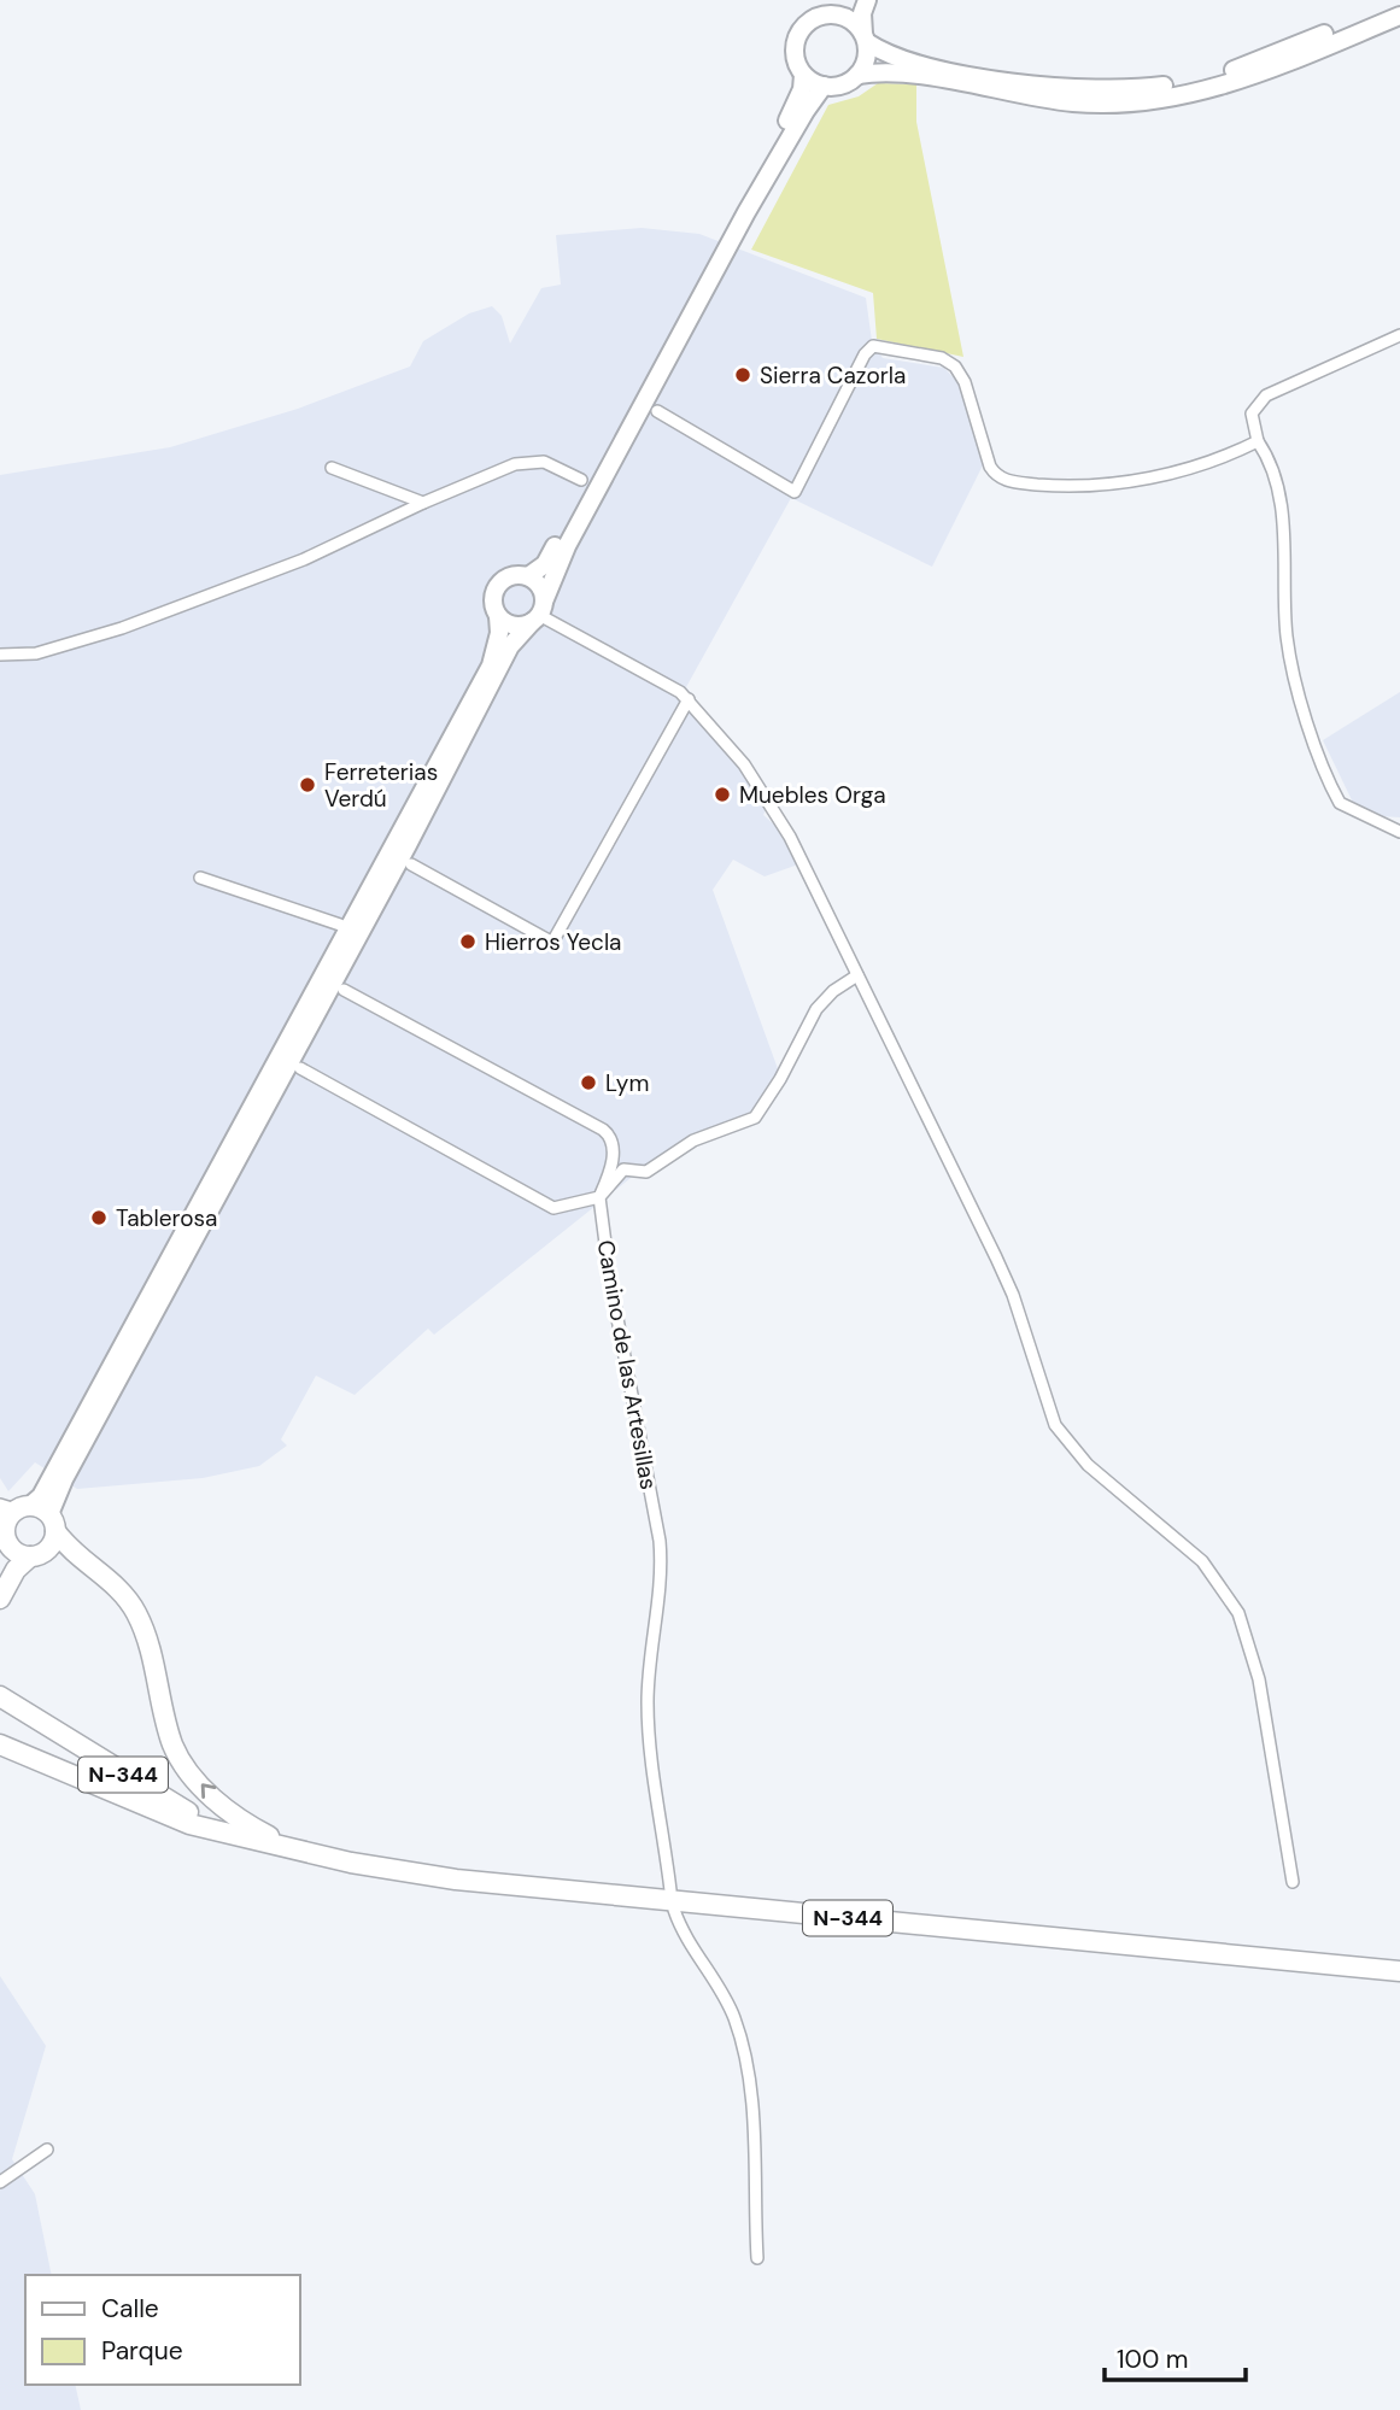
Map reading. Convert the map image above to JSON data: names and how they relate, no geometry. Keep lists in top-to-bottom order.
{
  "streets": {
    "highway": ["N-344"],
    "street": ["Camino de las Artesillas"]
  },
  "places": [
    "Sierra Cazorla",
    "Ferreterias Verdú",
    "Muebles Orga",
    "Hierros Yecla",
    "Lym",
    "Tablerosa"
  ],
  "legend": ["Calle", "Parque"],
  "scale_bar": "100 m"
}
